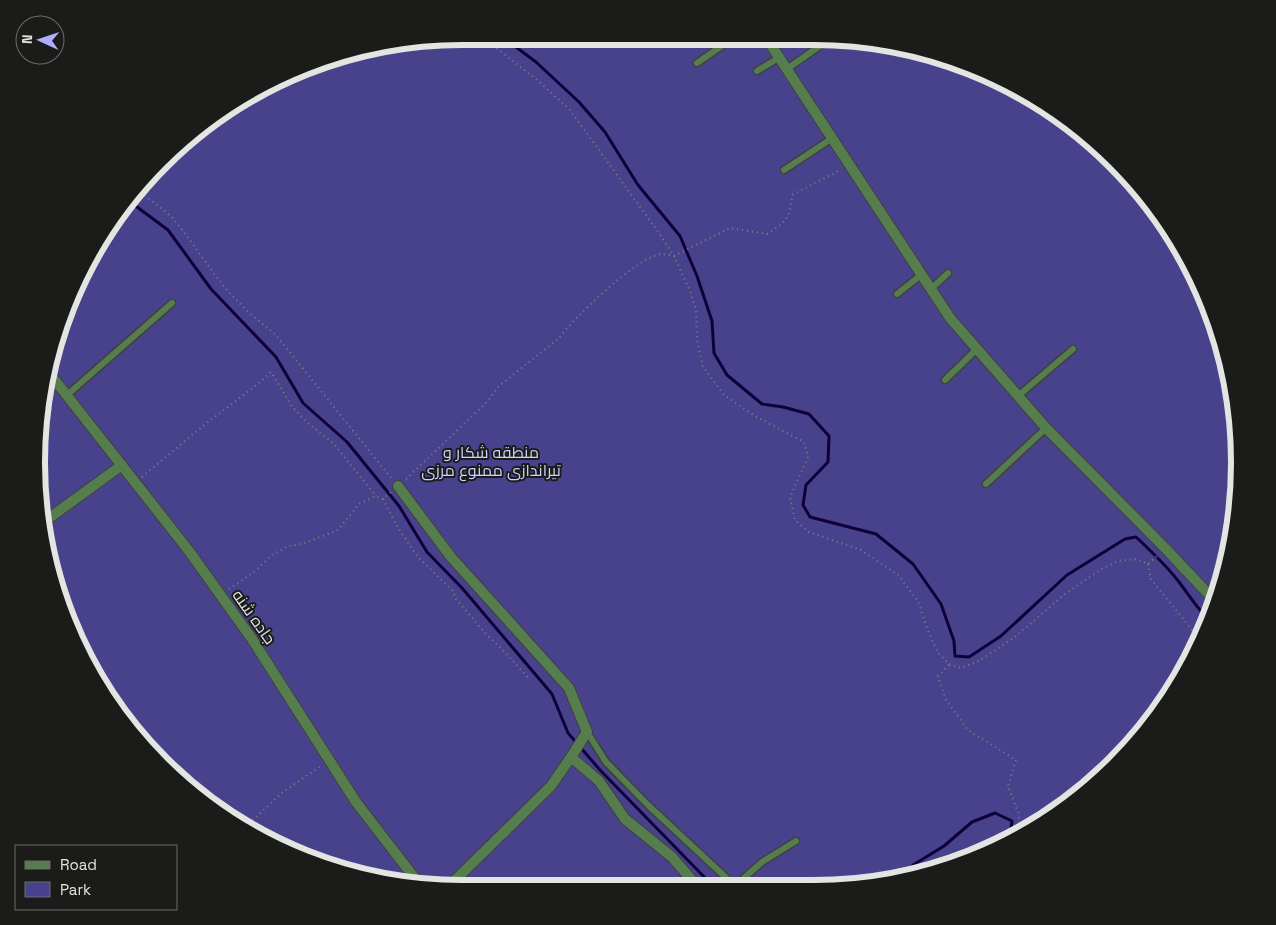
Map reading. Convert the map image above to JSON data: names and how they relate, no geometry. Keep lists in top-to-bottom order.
{
  "streets": {
    "street": ["جاده شنه"]
  },
  "parks": ["منطقه شکار و تیراندازی ممنوع مرزی"],
  "legend": ["Road", "Park"],
  "north": "left"
}
